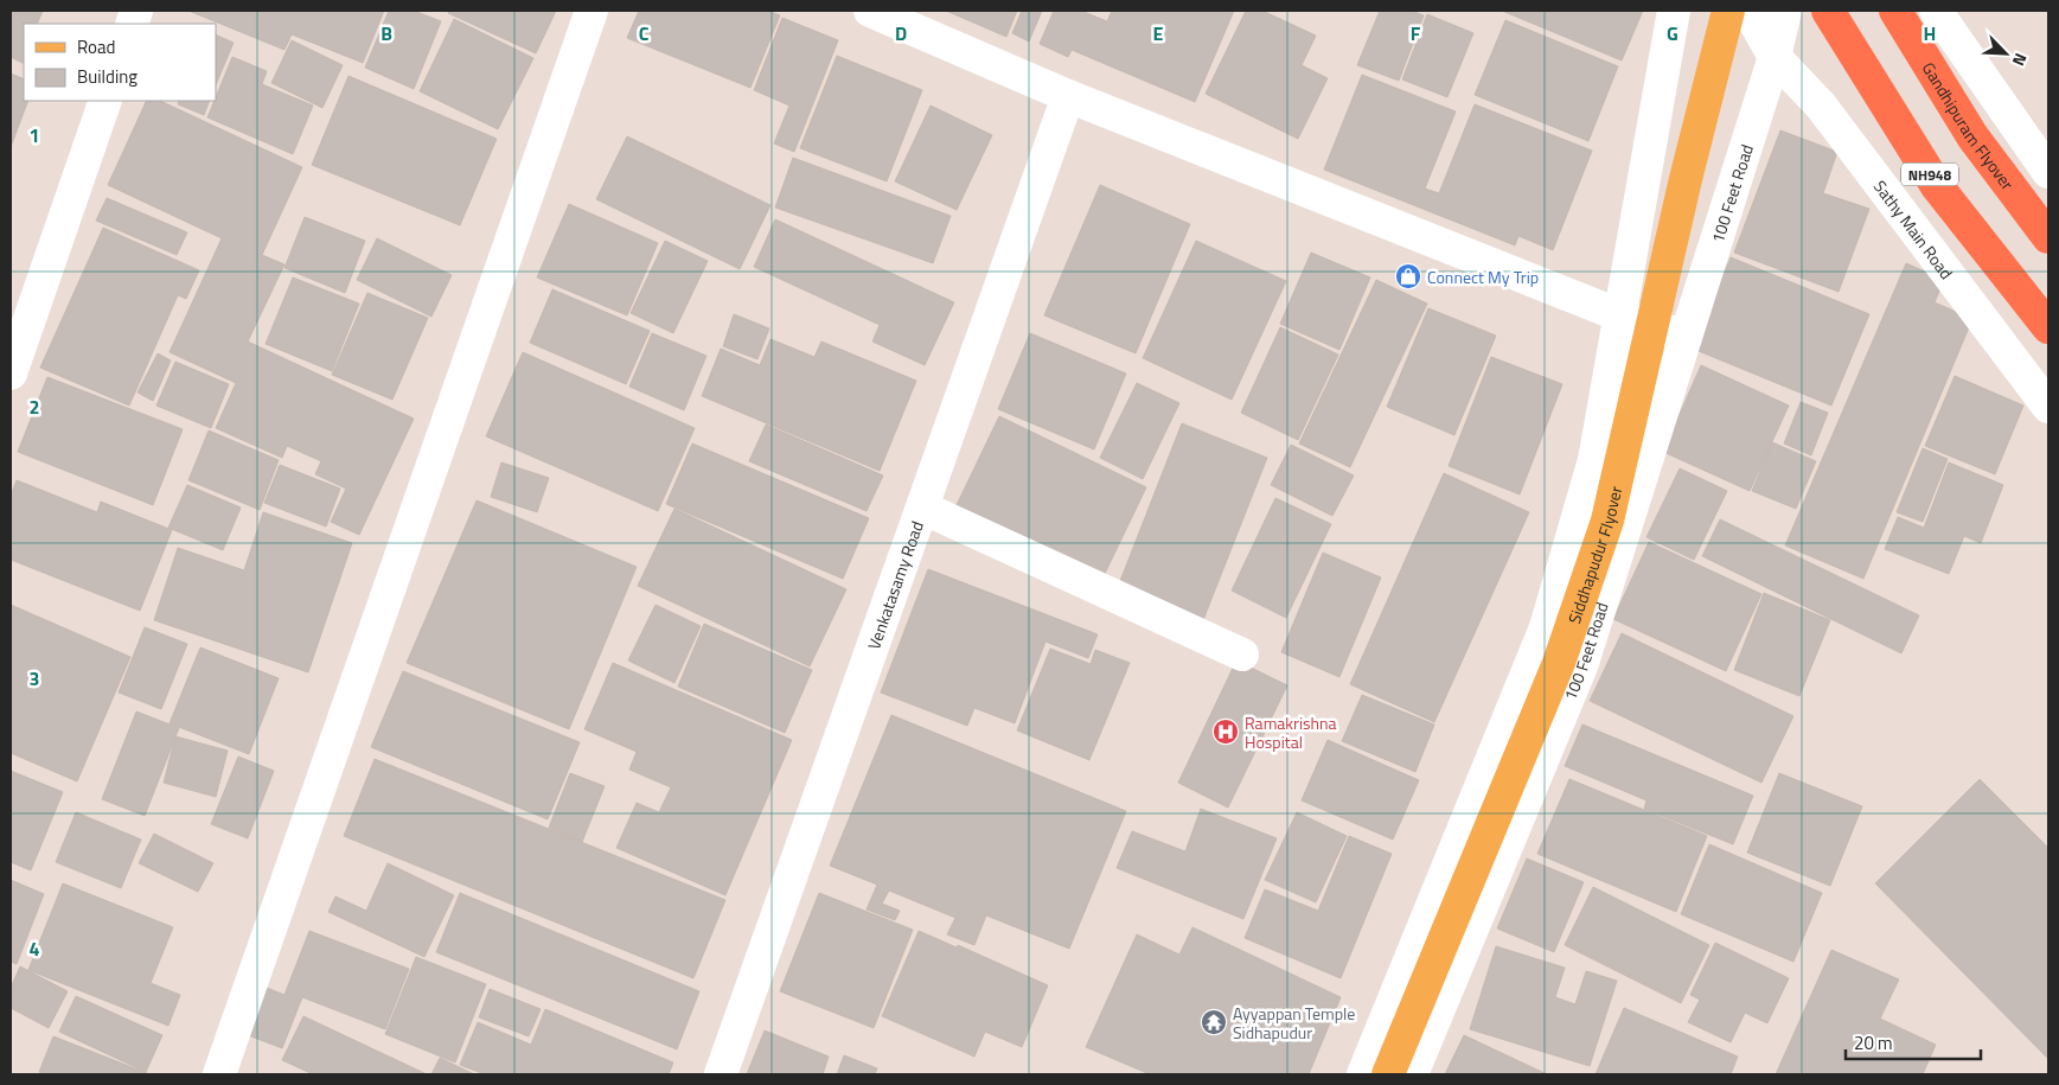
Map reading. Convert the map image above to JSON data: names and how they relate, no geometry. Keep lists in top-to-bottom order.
{
  "streets": {
    "highway": ["Gandhipuram Flyover", "NH948"],
    "main road": ["Siddhapudur Flyover"],
    "street": ["100 Feet Road", "Sathy Main Road", "Venkatasamy Road"]
  },
  "crossings": [
    ["100 Feet Road", "Sathy Main Road"]
  ],
  "places": {
    "shop": ["Connect My Trip"],
    "hospital": ["Ramakrishna Hospital"],
    "temple": ["Ayyappan Temple Sidhapudur"]
  },
  "legend": ["Road", "Building"],
  "scale_bar": "20 m",
  "north": "bottom right",
  "grid": {
    "columns": [
      "B",
      "C",
      "D",
      "E",
      "F",
      "G",
      "H"
    ],
    "rows": [
      "1",
      "2",
      "3",
      "4"
    ]
  }
}
